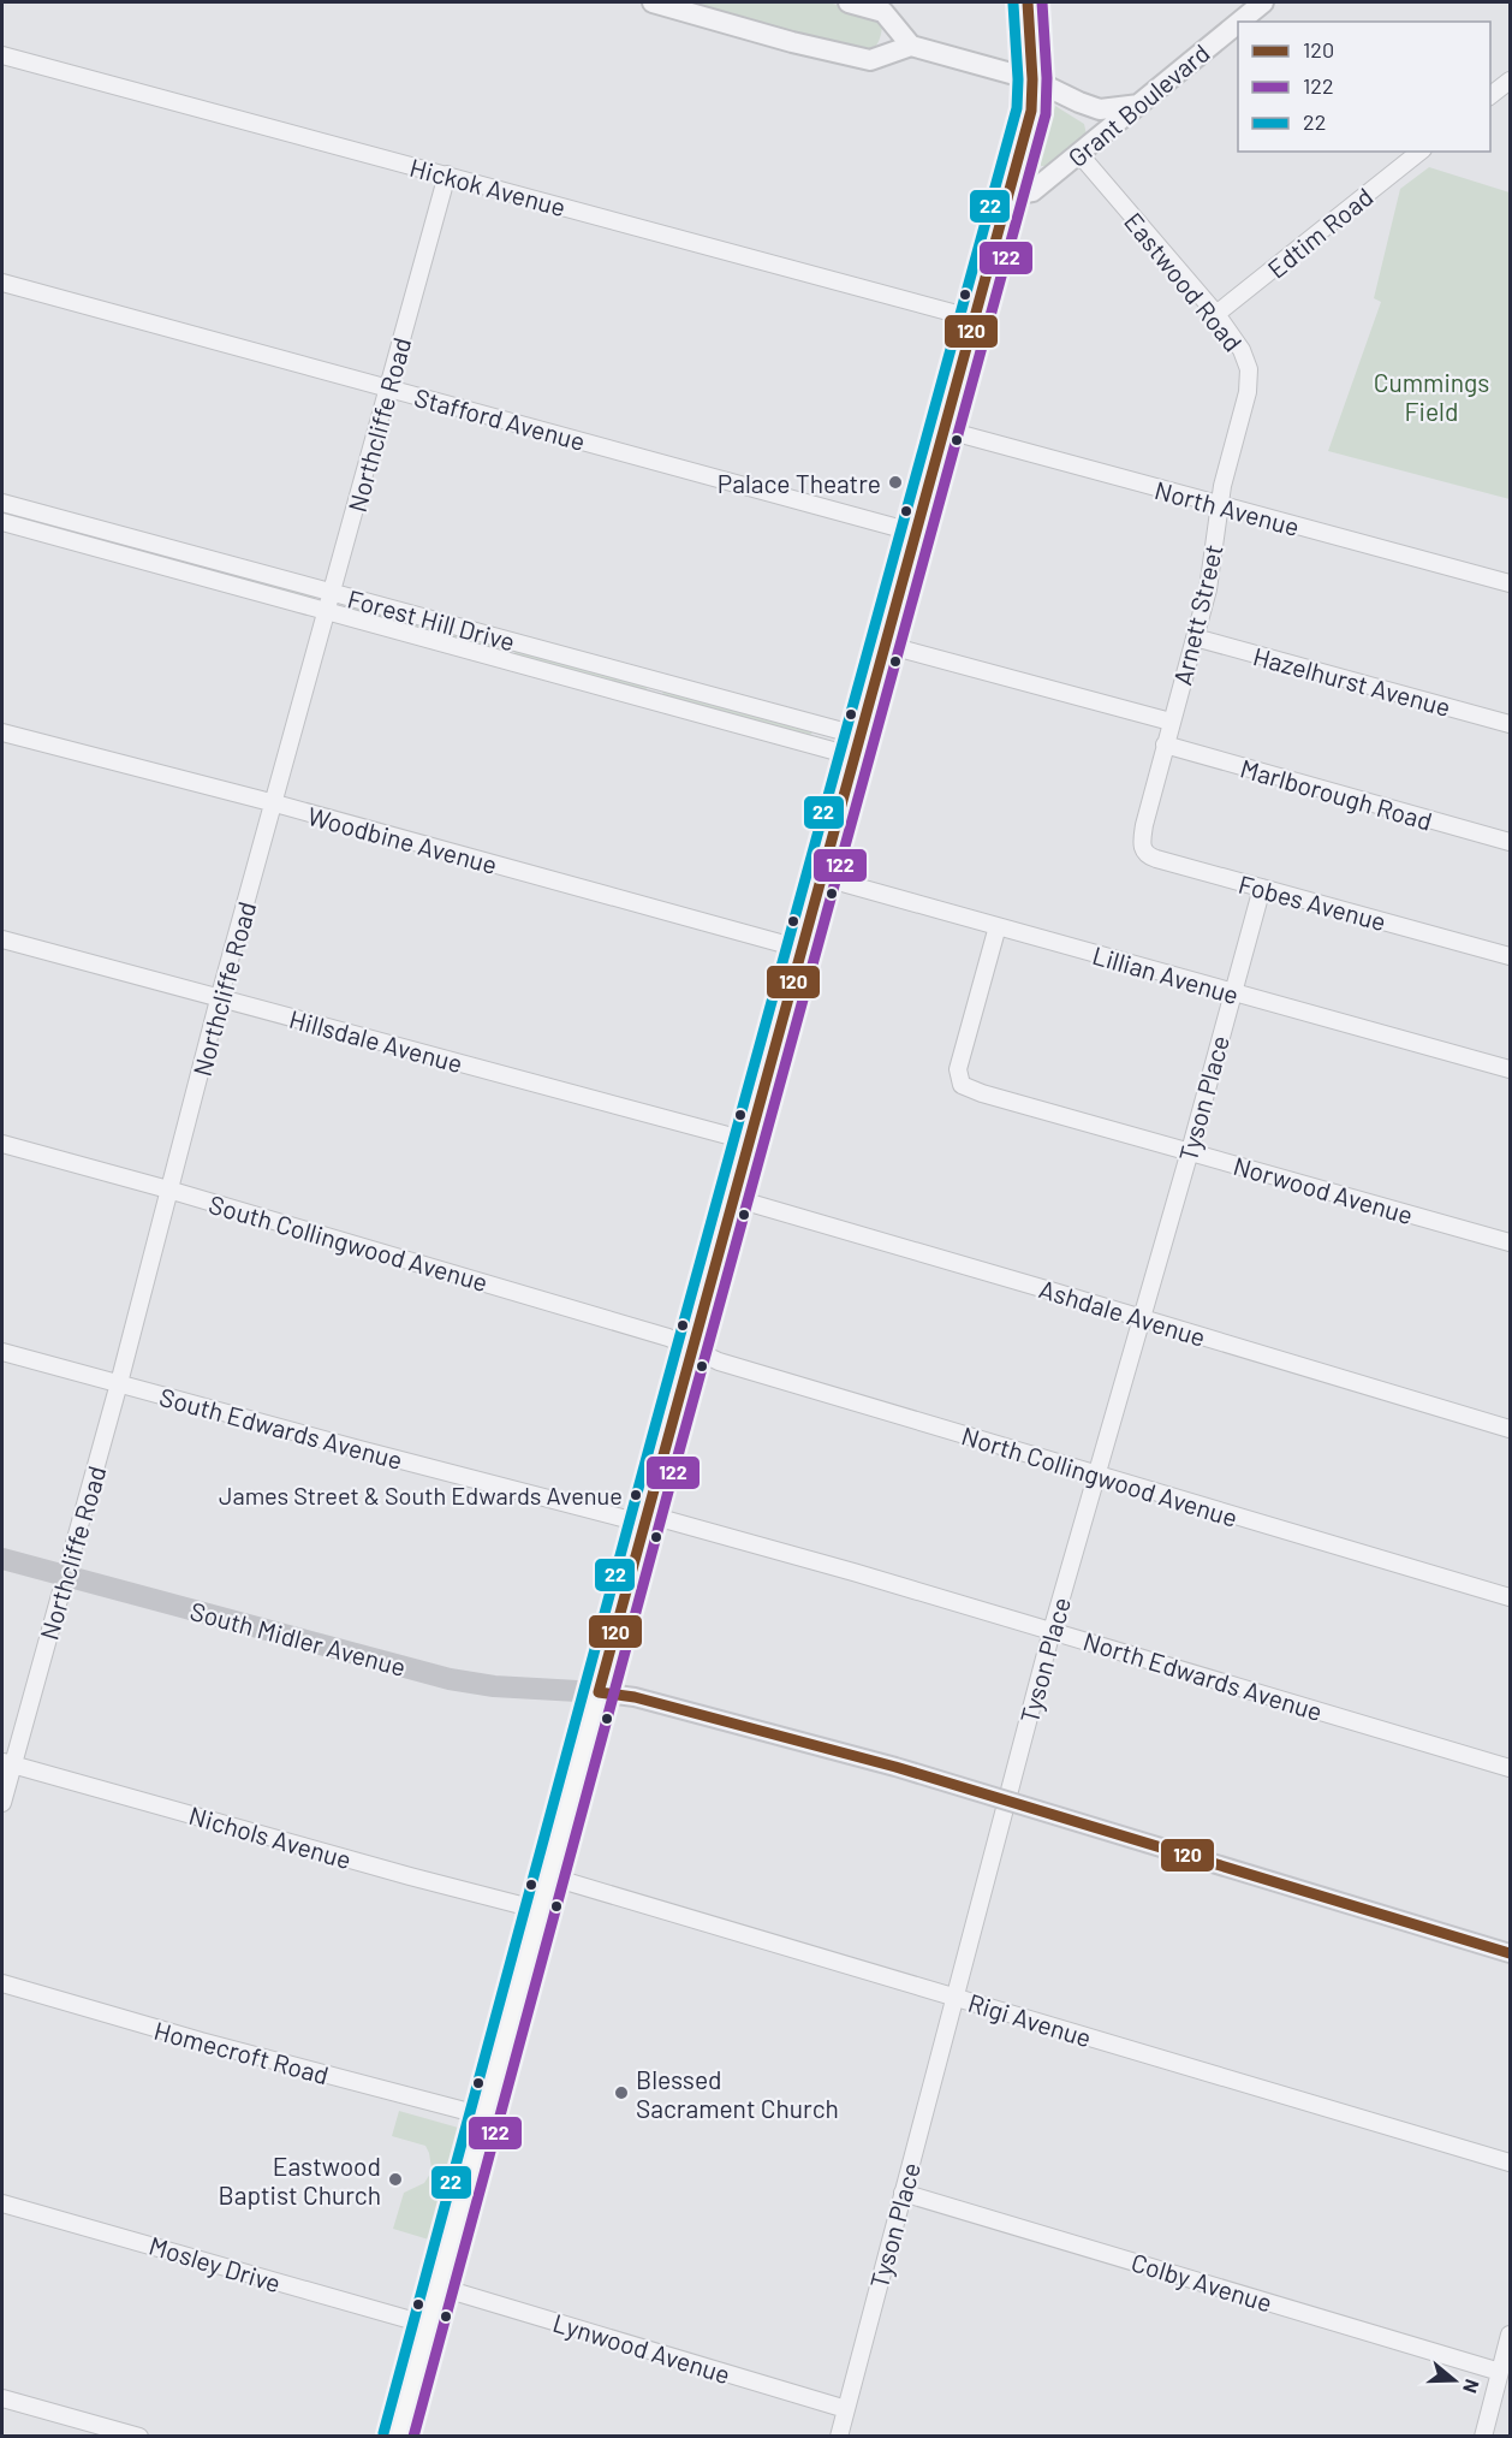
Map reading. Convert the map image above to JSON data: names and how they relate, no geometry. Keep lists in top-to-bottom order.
{
  "streets": {
    "main road": ["South Midler Avenue"],
    "street": [
      "Grant Boulevard",
      "Hickok Avenue",
      "Edtim Road",
      "Eastwood Road",
      "Stafford Avenue",
      "Northcliffe Road",
      "North Avenue",
      "Arnett Street",
      "Forest Hill Drive",
      "Hazelhurst Avenue",
      "Marlborough Road",
      "Woodbine Avenue",
      "Fobes Avenue",
      "Lillian Avenue",
      "Hillsdale Avenue",
      "Tyson Place",
      "Norwood Avenue",
      "South Collingwood Avenue",
      "Ashdale Avenue",
      "South Edwards Avenue",
      "North Collingwood Avenue",
      "North Edwards Avenue",
      "Nichols Avenue",
      "Rigi Avenue",
      "Homecroft Road",
      "Mosley Drive",
      "Colby Avenue",
      "Lynwood Avenue"
    ]
  },
  "crossings": [
    ["Grant Boulevard", "Eastwood Road"],
    ["Hickok Avenue", "Northcliffe Road"],
    ["Edtim Road", "Eastwood Road"],
    ["Eastwood Road", "North Avenue"],
    ["Eastwood Road", "Arnett Street"],
    ["Stafford Avenue", "Northcliffe Road"],
    ["Northcliffe Road", "Forest Hill Drive"],
    ["Northcliffe Road", "Woodbine Avenue"],
    ["Northcliffe Road", "Hillsdale Avenue"],
    ["Northcliffe Road", "South Collingwood Avenue"],
    ["Northcliffe Road", "South Edwards Avenue"],
    ["Northcliffe Road", "South Midler Avenue"],
    ["Northcliffe Road", "Nichols Avenue"],
    ["North Avenue", "Arnett Street"],
    ["Arnett Street", "Hazelhurst Avenue"],
    ["Arnett Street", "Marlborough Road"],
    ["Arnett Street", "Fobes Avenue"],
    ["Marlborough Road", "Fobes Avenue"],
    ["Fobes Avenue", "Tyson Place"],
    ["Lillian Avenue", "Tyson Place"],
    ["Lillian Avenue", "Norwood Avenue"],
    ["Tyson Place", "Norwood Avenue"],
    ["Tyson Place", "Ashdale Avenue"],
    ["Tyson Place", "North Collingwood Avenue"],
    ["Tyson Place", "South Midler Avenue"],
    ["Tyson Place", "North Edwards Avenue"],
    ["Tyson Place", "Rigi Avenue"],
    ["Tyson Place", "Colby Avenue"],
    ["Tyson Place", "Lynwood Avenue"],
    ["South Collingwood Avenue", "North Collingwood Avenue"],
    ["South Edwards Avenue", "North Edwards Avenue"]
  ],
  "parks": ["Cummings Field"],
  "places": [
    "Palace Theatre",
    "James Street & South Edwards Avenue",
    "Blessed Sacrament Church",
    "Eastwood Baptist Church"
  ],
  "lines": ["transit line 120", "transit line 122", "transit line 22"],
  "legend": ["120", "122", "22"],
  "north": "right"
}
